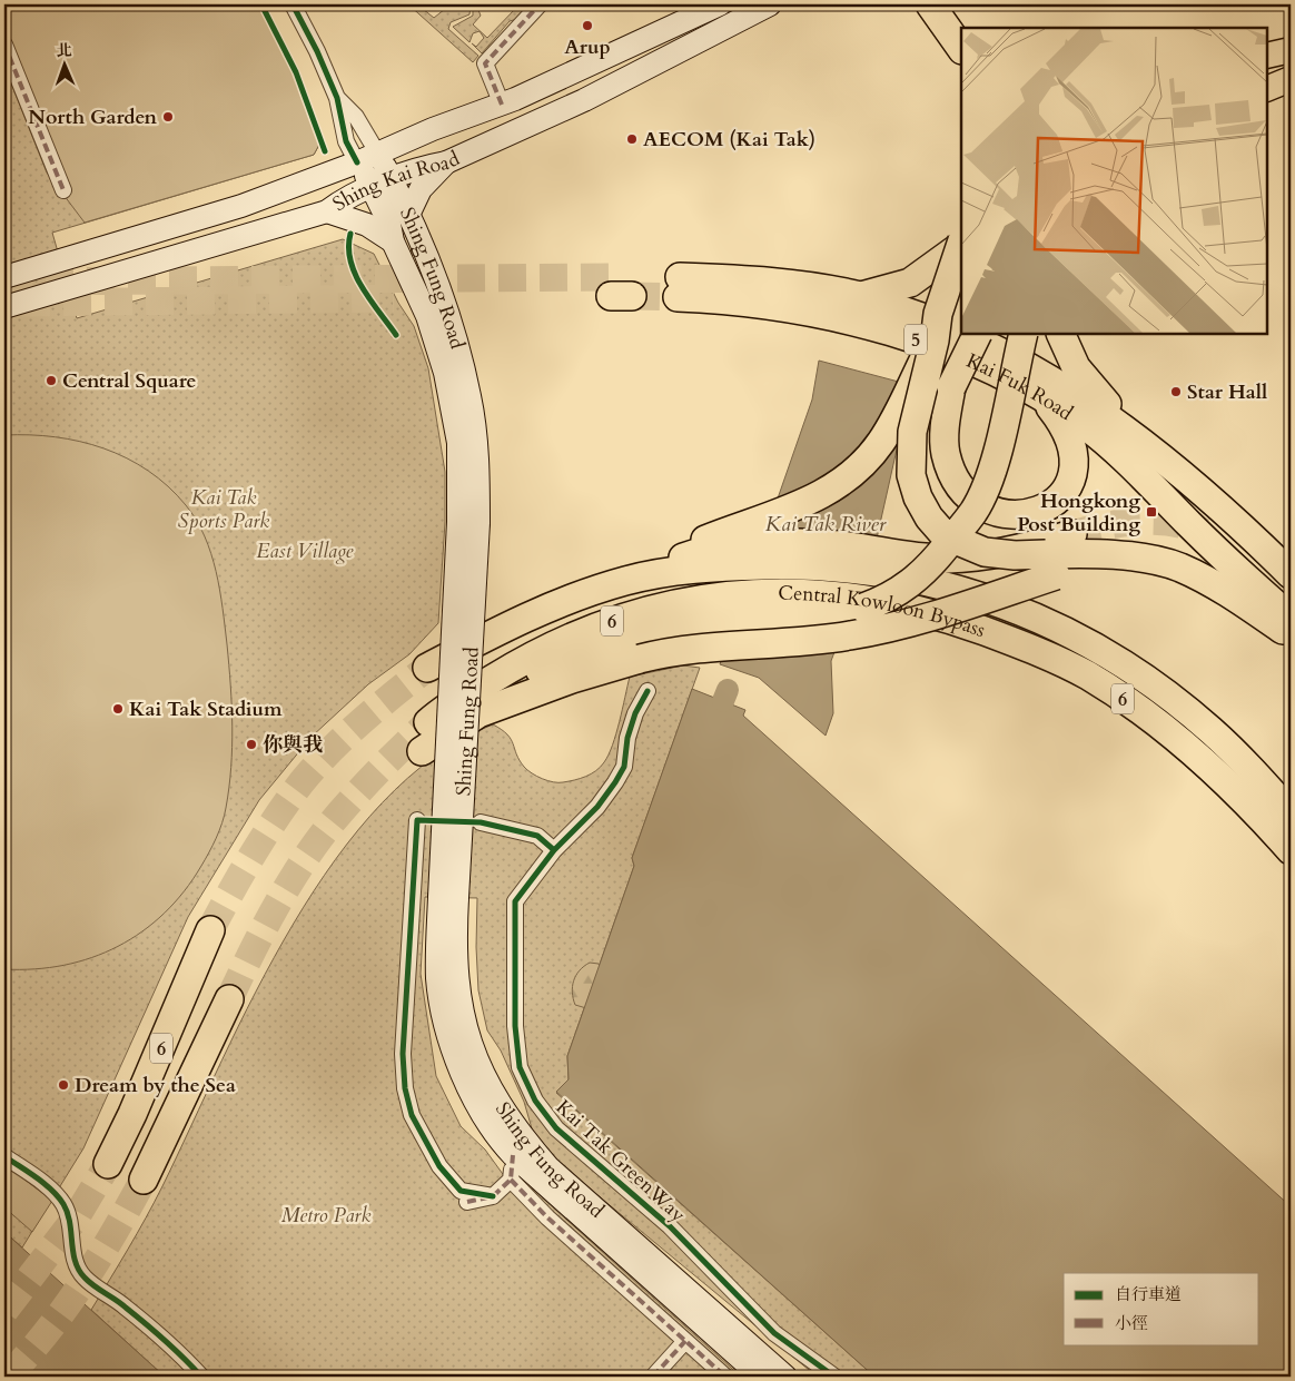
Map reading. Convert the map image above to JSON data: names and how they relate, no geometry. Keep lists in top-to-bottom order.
{
  "streets": {
    "highway": [
      "5",
      "Kai Fuk Road",
      "Central Kowloon Bypass",
      "6"
    ],
    "main road": ["Shing Kai Road", "Shing Fung Road"],
    "street": ["Kai Tak GreenWay"]
  },
  "crossings": [
    ["Shing Kai Road", "Shing Fung Road"]
  ],
  "water": ["Kai Tak River"],
  "parks": ["Kai Tak Sports Park", "East Village", "Metro Park"],
  "places": {
    "other": [
      "Arup",
      "North Garden",
      "AECOM (Kai Tak)",
      "Central Square",
      "Star Hall",
      "Kai Tak Stadium",
      "你與我",
      "Dream by the Sea"
    ],
    "transit": ["Hongkong Post Building"]
  },
  "legend": ["自行車道", "小徑"],
  "north": "top"
}
